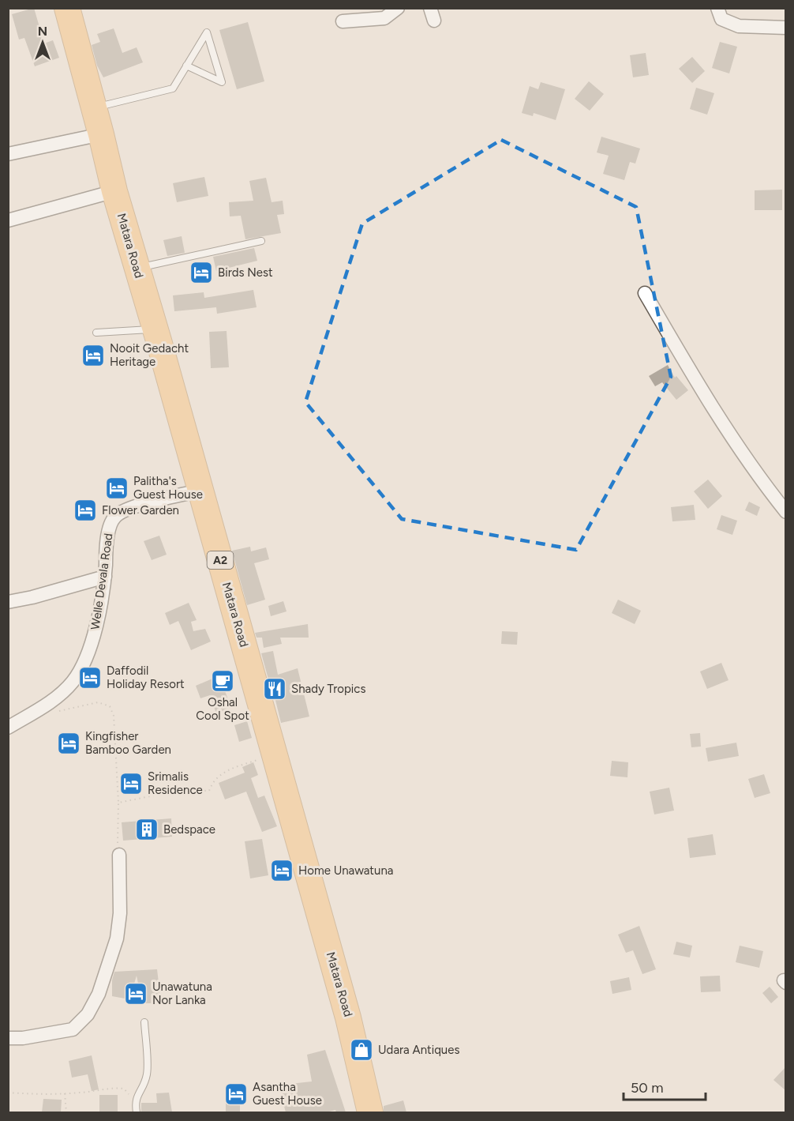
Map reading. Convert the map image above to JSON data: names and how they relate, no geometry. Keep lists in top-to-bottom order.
{
  "streets": {
    "highway": ["Matara Road", "A2"],
    "street": ["Welle Devala Road"]
  },
  "crossings": [
    ["Matara Road", "Welle Devala Road"]
  ],
  "places": {
    "hotel": [
      "Birds Nest",
      "Nooit Gedacht Heritage",
      "Palitha's Guest House",
      "Flower Garden",
      "Daffodil Holiday Resort",
      "Kingfisher Bamboo Garden",
      "Srimalis Residence",
      "Home Unawatuna",
      "Unawatuna Nor Lanka",
      "Asantha Guest House"
    ],
    "cafe": ["Oshal Cool Spot"],
    "restaurant": ["Shady Tropics"],
    "building": ["Bedspace"],
    "shop": ["Udara Antiques"]
  },
  "scale_bar": "50 m",
  "north": "top"
}
